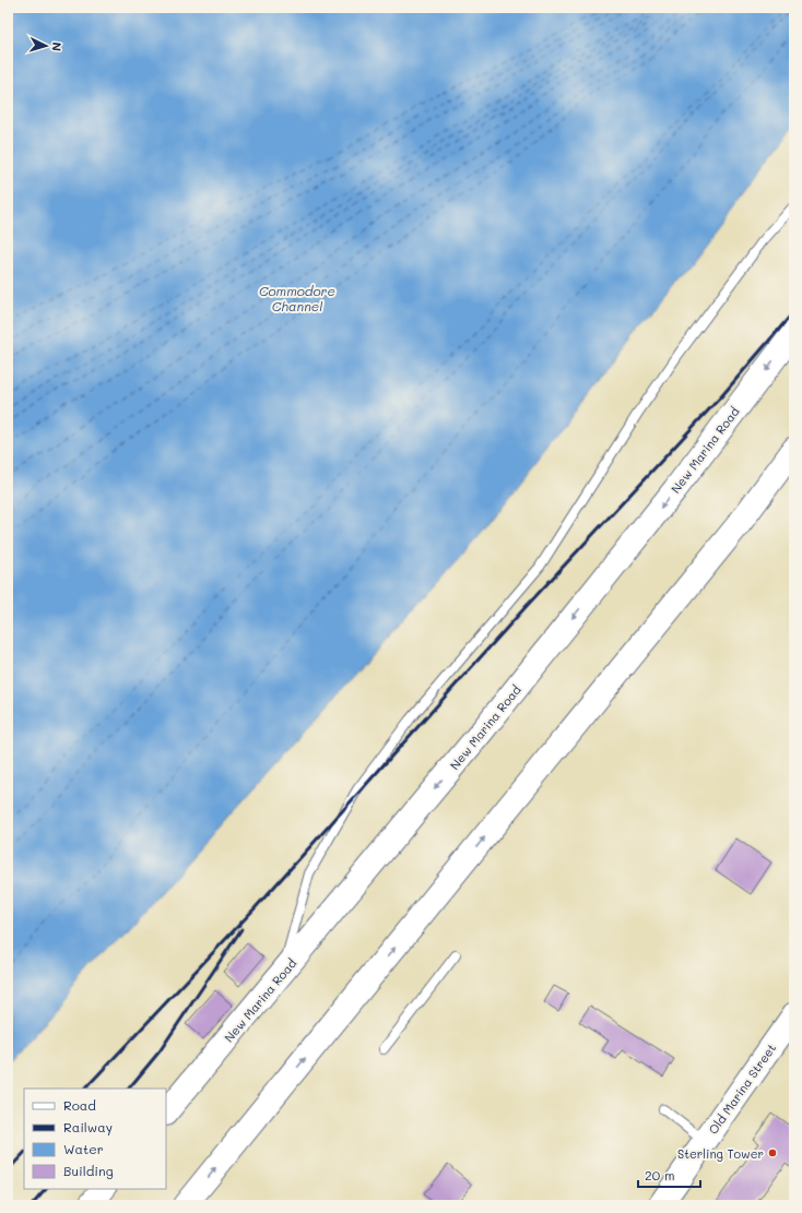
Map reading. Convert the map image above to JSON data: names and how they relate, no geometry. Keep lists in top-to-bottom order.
{
  "streets": {
    "main road": ["New Marina Road", "Old Marina Street"]
  },
  "water": ["Commodore Channel"],
  "places": ["Sterling Tower"],
  "legend": [
    "Road",
    "Railway",
    "Water",
    "Building"
  ],
  "scale_bar": "20 m",
  "north": "right"
}
